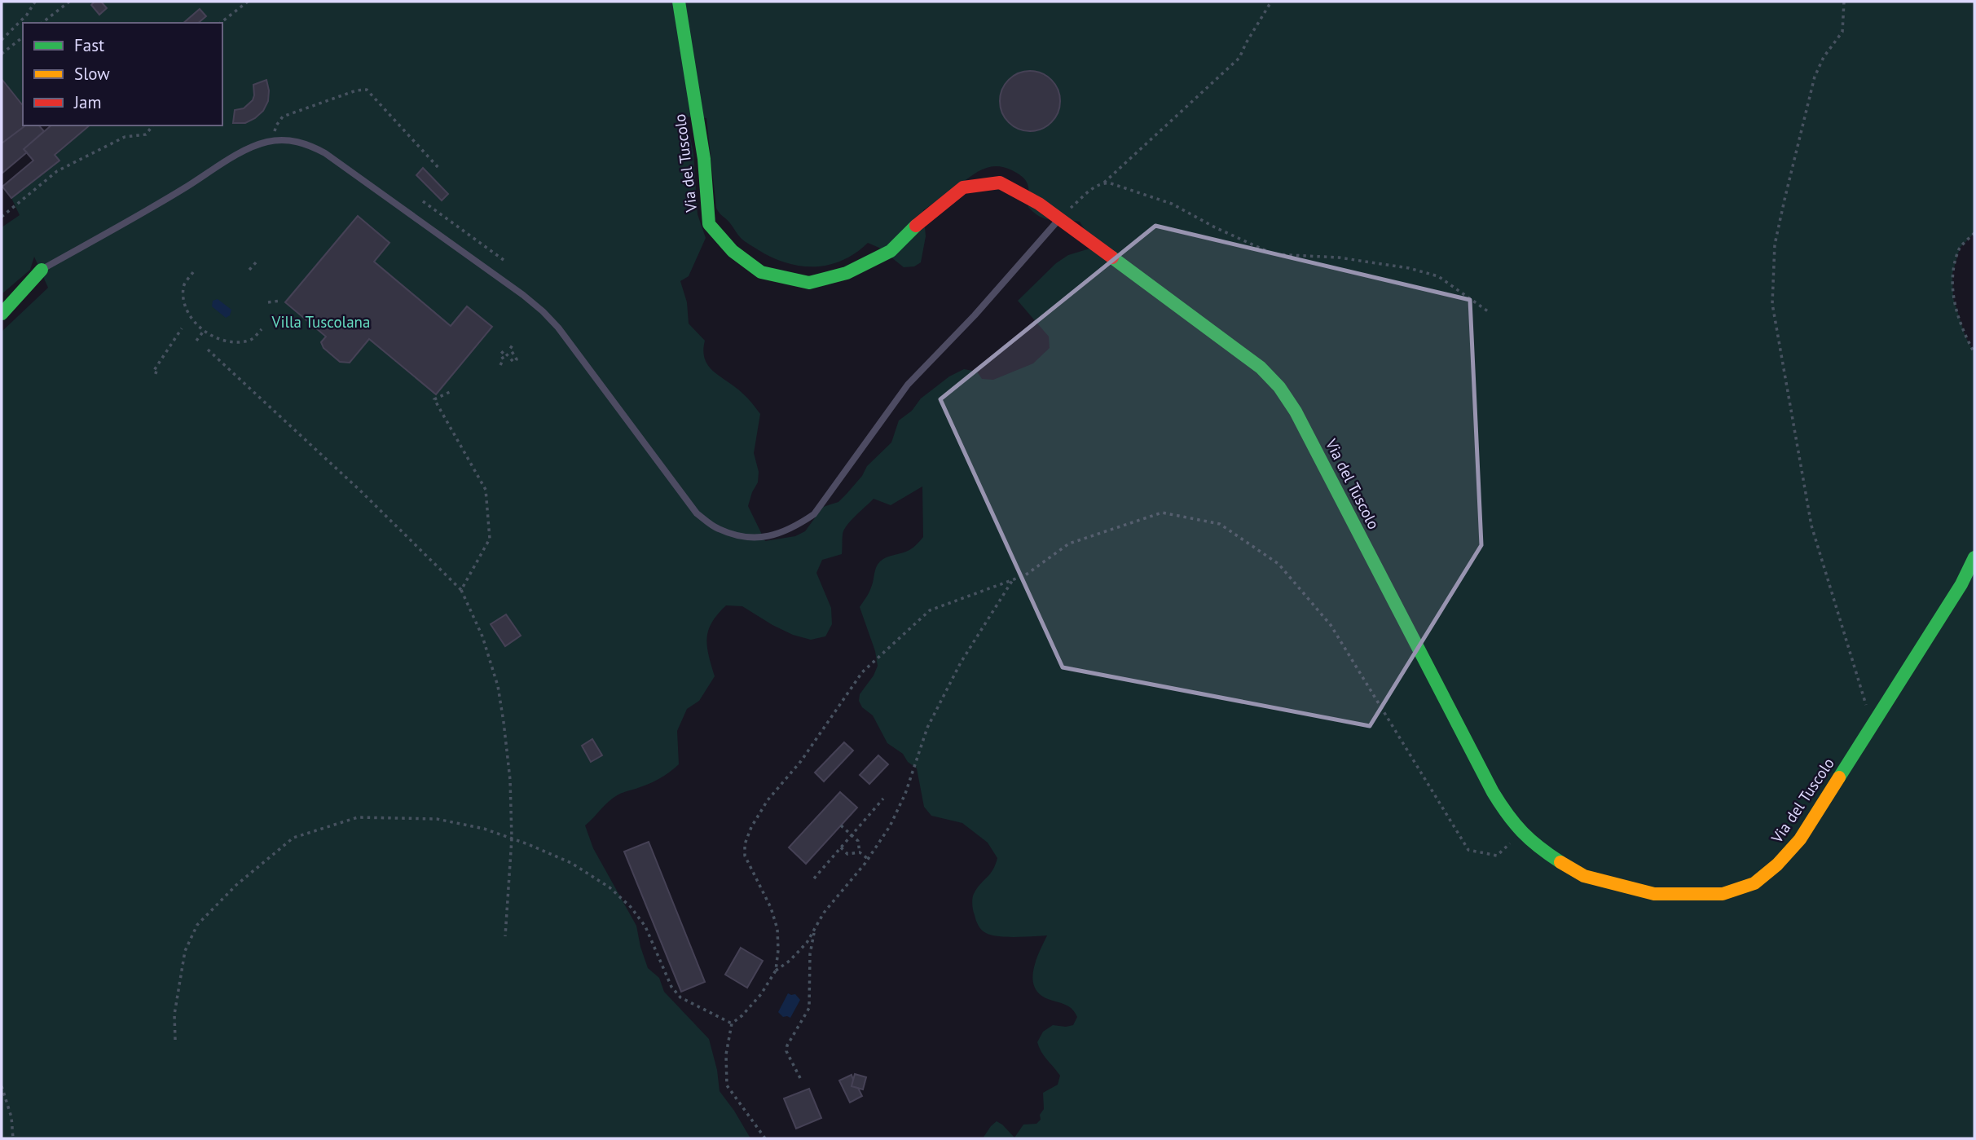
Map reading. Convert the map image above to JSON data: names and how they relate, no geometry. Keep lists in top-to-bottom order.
{
  "streets": {
    "street": ["Via del Tuscolo"]
  },
  "parks": ["Villa Tuscolana"],
  "legend": ["Fast", "Slow", "Jam"]
}
